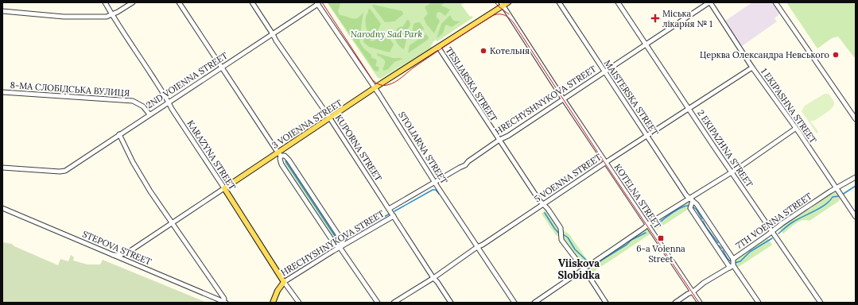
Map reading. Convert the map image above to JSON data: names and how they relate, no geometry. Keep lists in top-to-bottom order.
{
  "streets": {
    "main road": ["HRECHYSHNYKOVA STREET", "3 VOIENNA STREET", "KARAZYNA STREET"],
    "street": [
      "2ND VOIENNA STREET",
      "TESLIARSKA STREET",
      "8-МА СЛОБІДСЬКА ВУЛИЦЯ",
      "MAISTERSKA STREET",
      "1 EKIPASHNA STREET",
      "KUPORNA STREET",
      "STOLIARNA STREET",
      "2 EKIPAZHNA STREET",
      "5 VOENNA STREET",
      "KOTELNA STREET",
      "7TH VOENNA STREET",
      "STEPOVA STREET"
    ]
  },
  "crossings": [
    ["2ND VOIENNA STREET", "8-МА СЛОБІДСЬКА ВУЛИЦЯ"],
    ["2ND VOIENNA STREET", "KUPORNA STREET"],
    ["2ND VOIENNA STREET", "STOLIARNA STREET"],
    ["2ND VOIENNA STREET", "KARAZYNA STREET"],
    ["TESLIARSKA STREET", "HRECHYSHNYKOVA STREET"],
    ["TESLIARSKA STREET", "3 VOIENNA STREET"],
    ["TESLIARSKA STREET", "5 VOENNA STREET"],
    ["MAISTERSKA STREET", "HRECHYSHNYKOVA STREET"],
    ["MAISTERSKA STREET", "5 VOENNA STREET"],
    ["MAISTERSKA STREET", "7TH VOENNA STREET"],
    ["HRECHYSHNYKOVA STREET", "1 EKIPASHNA STREET"],
    ["HRECHYSHNYKOVA STREET", "KUPORNA STREET"],
    ["HRECHYSHNYKOVA STREET", "STOLIARNA STREET"],
    ["HRECHYSHNYKOVA STREET", "2 EKIPAZHNA STREET"],
    ["HRECHYSHNYKOVA STREET", "KARAZYNA STREET"],
    ["HRECHYSHNYKOVA STREET", "KOTELNA STREET"],
    ["1 EKIPASHNA STREET", "5 VOENNA STREET"],
    ["1 EKIPASHNA STREET", "7TH VOENNA STREET"],
    ["3 VOIENNA STREET", "KUPORNA STREET"],
    ["3 VOIENNA STREET", "STOLIARNA STREET"],
    ["3 VOIENNA STREET", "KARAZYNA STREET"],
    ["3 VOIENNA STREET", "KOTELNA STREET"],
    ["3 VOIENNA STREET", "STEPOVA STREET"],
    ["KUPORNA STREET", "5 VOENNA STREET"],
    ["STOLIARNA STREET", "5 VOENNA STREET"],
    ["2 EKIPAZHNA STREET", "5 VOENNA STREET"],
    ["2 EKIPAZHNA STREET", "7TH VOENNA STREET"],
    ["5 VOENNA STREET", "KOTELNA STREET"]
  ],
  "districts": ["Viiskova Slobidka"],
  "parks": ["Narodny Sad Park"],
  "places": {
    "health": ["Міська лікарня № 1"],
    "other": ["Котельня", "Церква Олександра Невського"],
    "transit": ["6-a Voienna Street"]
  }
}
